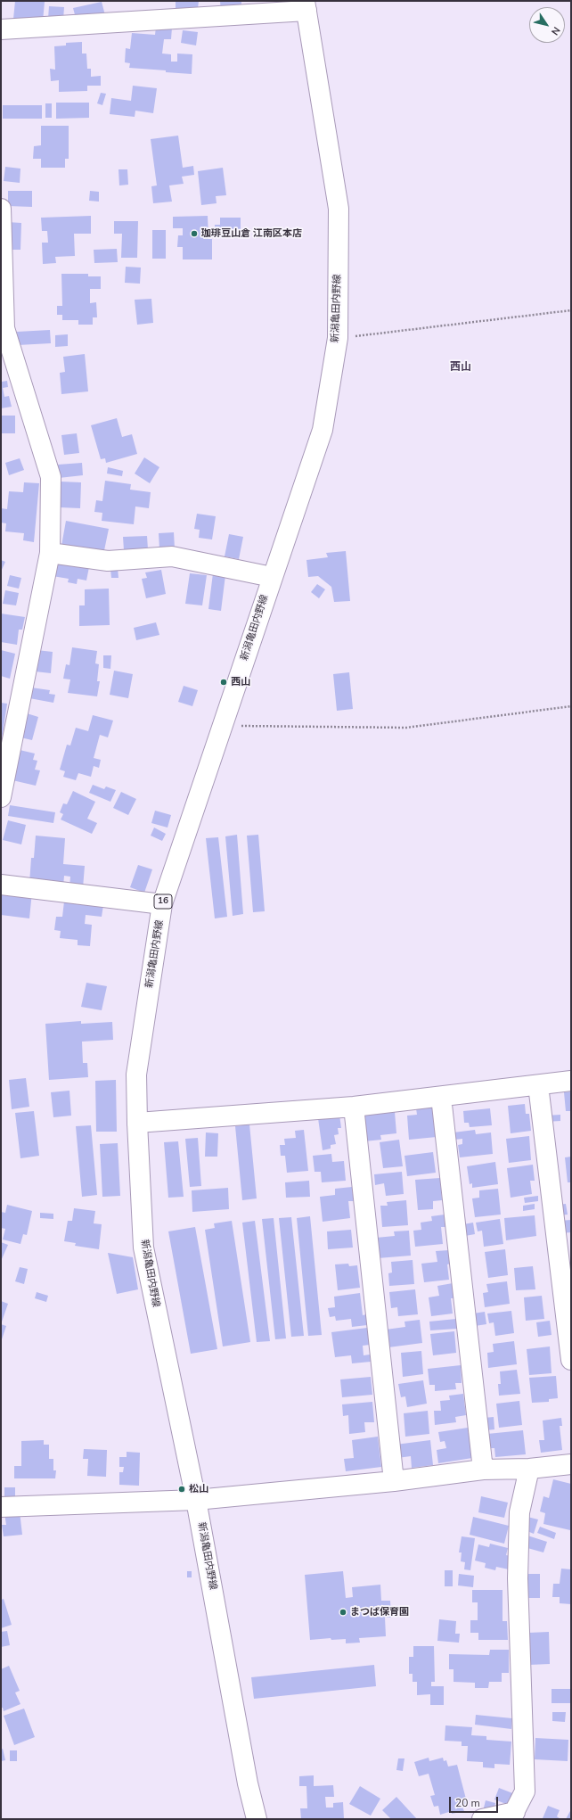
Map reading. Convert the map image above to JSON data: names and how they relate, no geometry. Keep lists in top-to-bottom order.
{
  "streets": {
    "street": ["新潟亀田内野線", "16"]
  },
  "districts": ["西山"],
  "places": [
    "珈琲豆山倉 江南区本店",
    "西山",
    "松山",
    "まつば保育園"
  ],
  "scale_bar": "20 m",
  "north": "bottom right"
}
